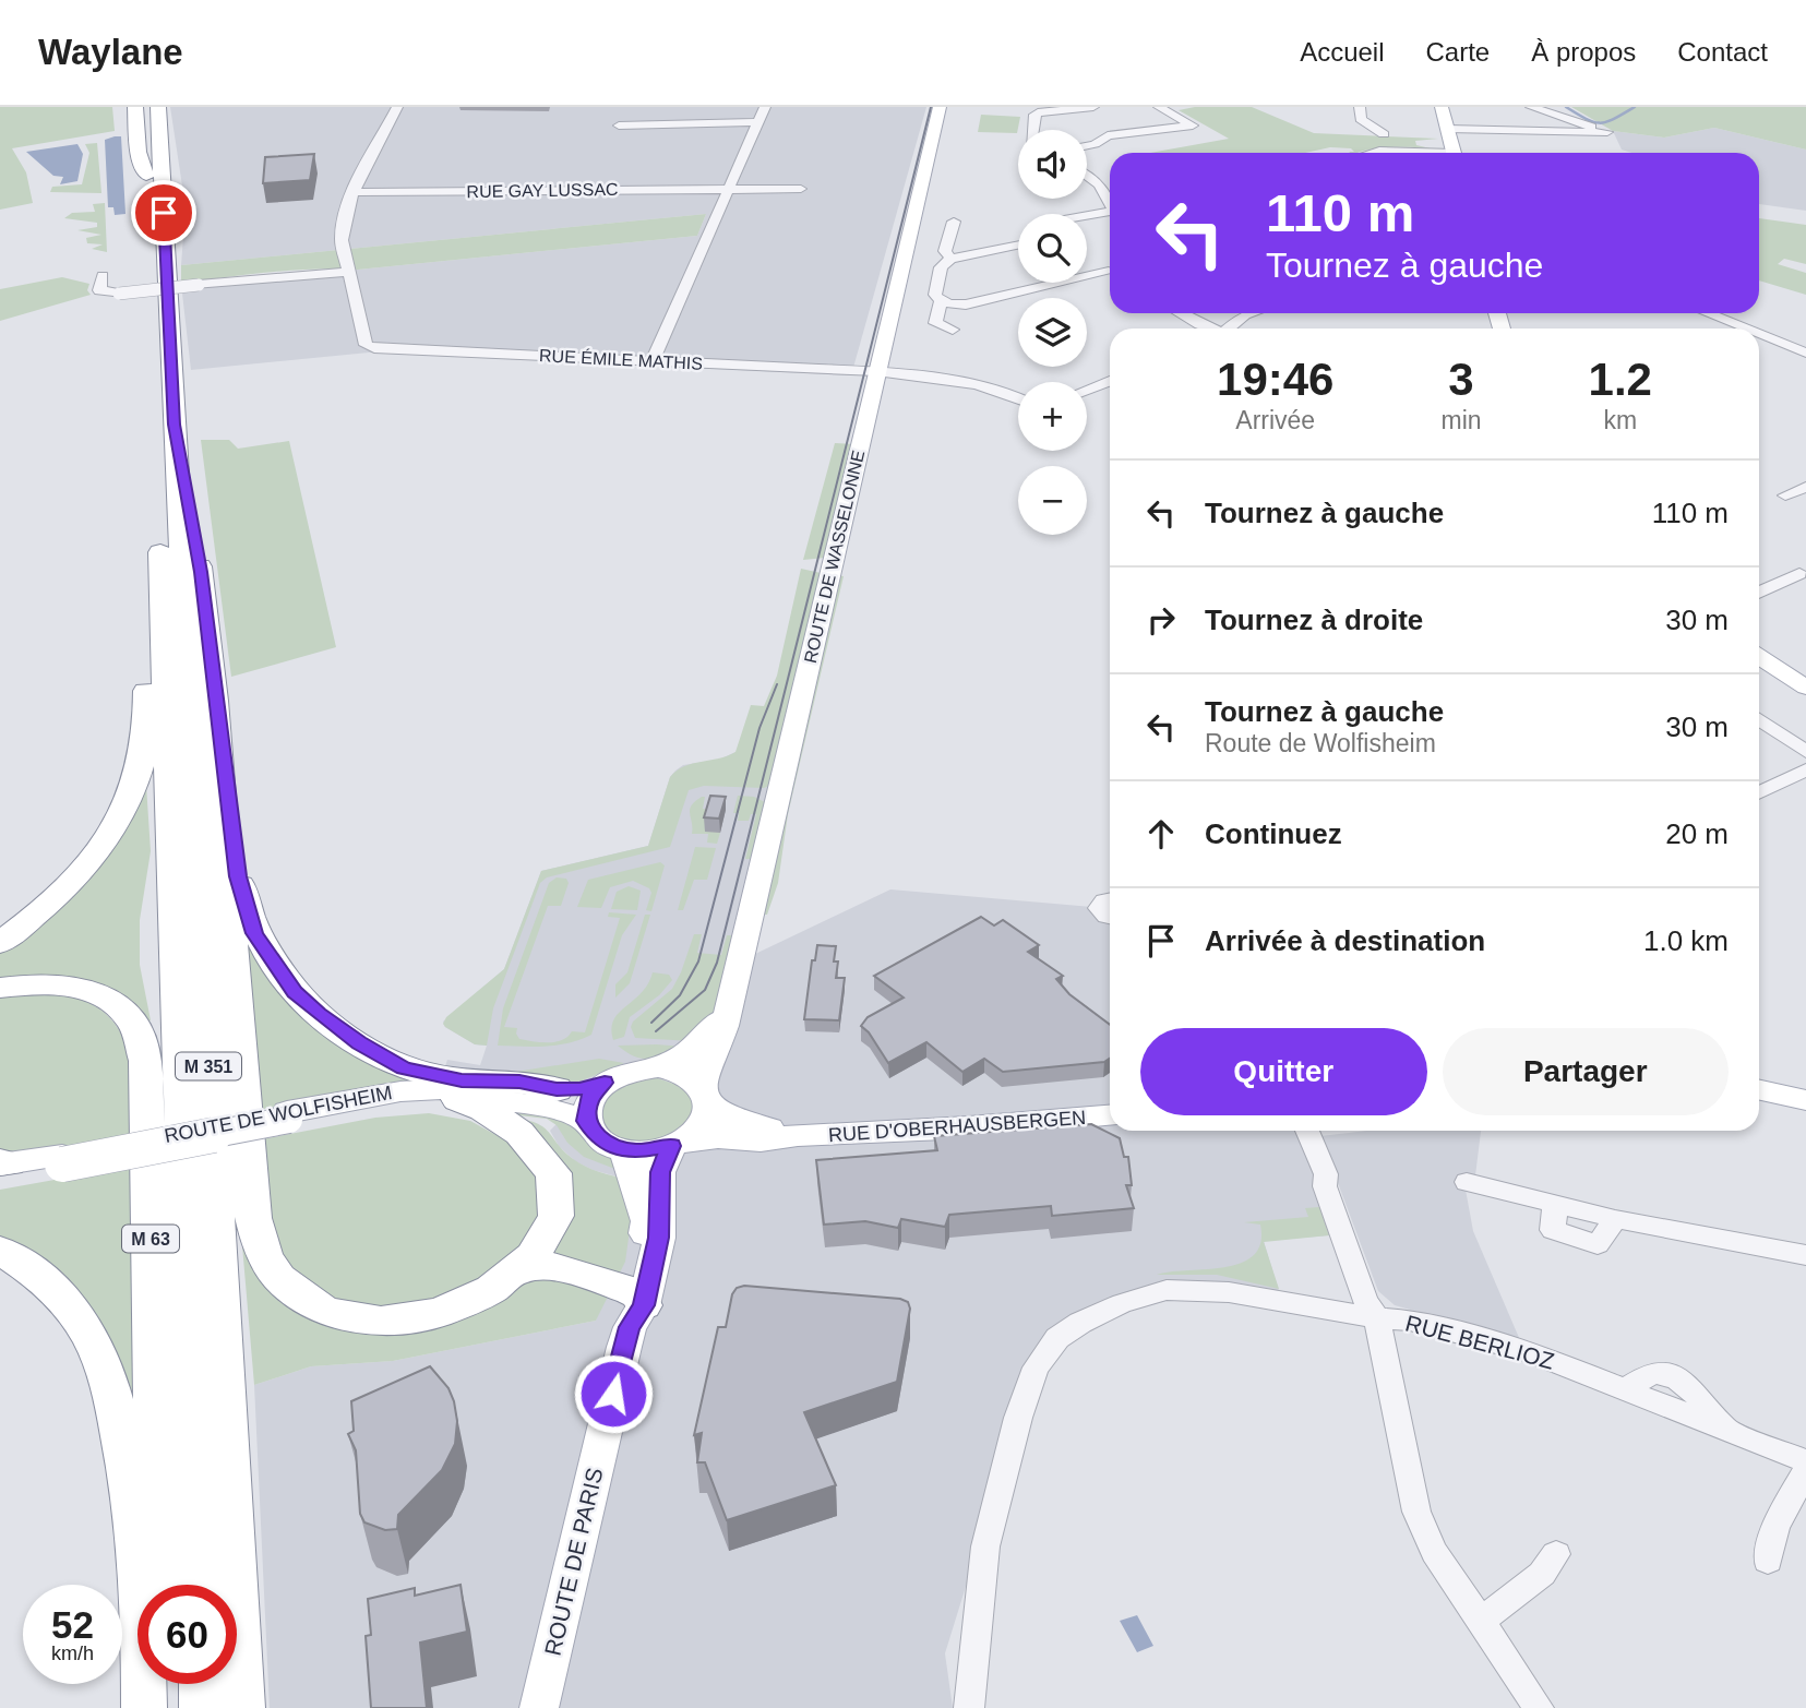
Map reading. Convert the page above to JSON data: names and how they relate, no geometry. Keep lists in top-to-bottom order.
{
  "streets": {
    "highway": ["M 351", "M 63"],
    "main road": [
      "ROUTE DE WASSELONNE",
      "ROUTE DE WOLFISHEIM",
      "RUE D'OBERHAUSBERGEN",
      "ROUTE DE PARIS"
    ],
    "street": ["RUE GAY LUSSAC", "RUE ÉMILE MATHIS", "RUE BERLIOZ"]
  },
  "crossings": [
    ["RUE ÉMILE MATHIS", "ROUTE DE WASSELONNE"],
    ["ROUTE DE WASSELONNE", "ROUTE DE WOLFISHEIM"],
    ["ROUTE DE WASSELONNE", "RUE D'OBERHAUSBERGEN"],
    ["ROUTE DE WASSELONNE", "ROUTE DE PARIS"],
    ["ROUTE DE WOLFISHEIM", "RUE D'OBERHAUSBERGEN"],
    ["ROUTE DE WOLFISHEIM", "ROUTE DE PARIS"],
    ["RUE D'OBERHAUSBERGEN", "ROUTE DE PARIS"]
  ],
  "page": {
    "header": "Waylane",
    "nav": [
      "Accueil",
      "Carte",
      "À propos",
      "Contact"
    ],
    "map_buttons": ["+", "−"],
    "turn": ["110 m", "Tournez à gauche"],
    "eta": [
      "19:46",
      "Arrivée",
      "3",
      "min",
      "1.2",
      "km"
    ],
    "list": [
      {
        "name": "Tournez à gauche",
        "value": "110 m"
      },
      {
        "name": "Tournez à droite",
        "value": "30 m"
      },
      {
        "name": "Tournez à gauche",
        "note": "Route de Wolfisheim",
        "value": "30 m"
      },
      {
        "name": "Continuez",
        "value": "20 m"
      },
      {
        "name": "Arrivée à destination",
        "value": "1.0 km"
      }
    ],
    "buttons": ["Quitter", "Partager"],
    "speed": "52 km/h",
    "limit": "60"
  }
}
